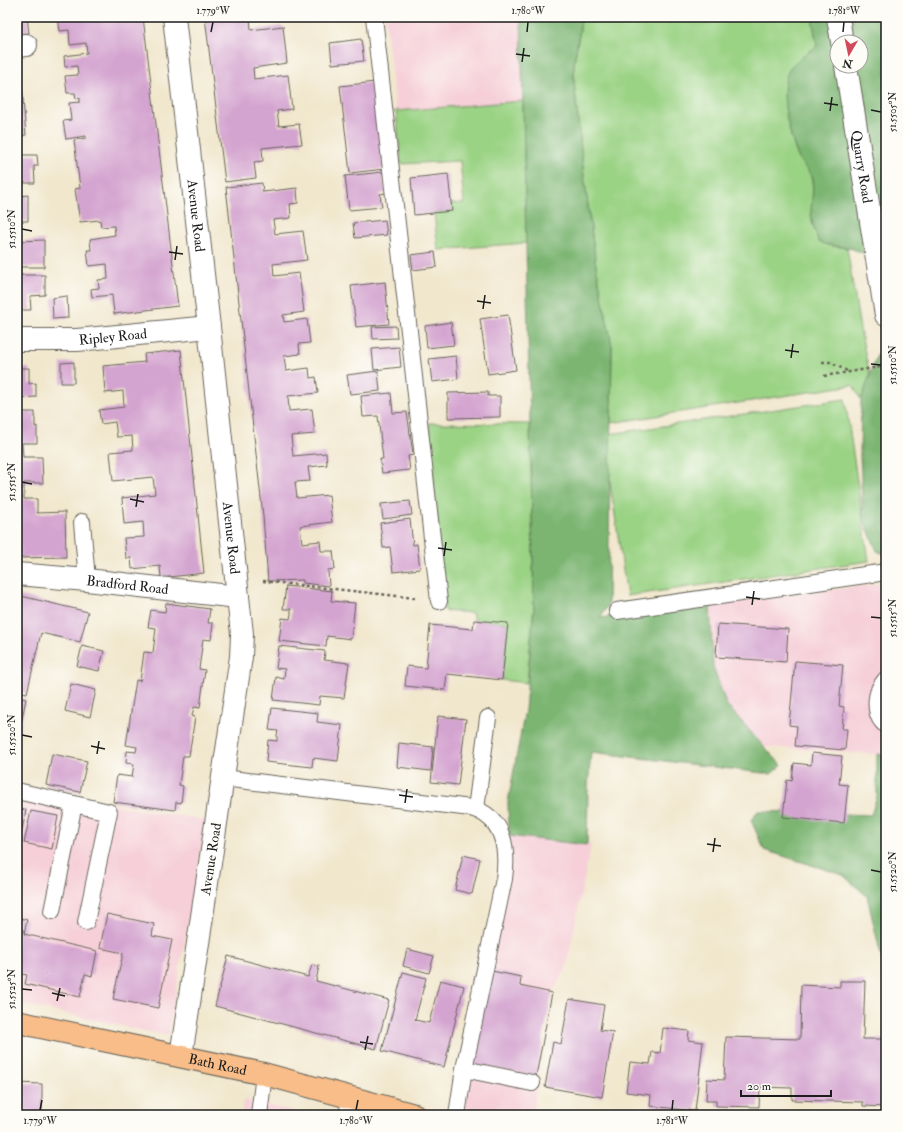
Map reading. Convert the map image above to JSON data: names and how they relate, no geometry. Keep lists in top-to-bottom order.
{
  "streets": {
    "main road": ["Bath Road"],
    "street": [
      "Quarry Road",
      "Avenue Road",
      "Ripley Road",
      "Bradford Road"
    ]
  },
  "crossings": [
    ["Avenue Road", "Ripley Road"],
    ["Avenue Road", "Bradford Road"],
    ["Avenue Road", "Bath Road"]
  ],
  "scale_bar": "20 m",
  "north": "bottom",
  "coordinates": [
    "1.779°W",
    "1.780°W",
    "1.781°W",
    "51.5505°N",
    "51.5510°N",
    "51.5515°N",
    "51.5520°N",
    "51.5525°N"
  ]
}
